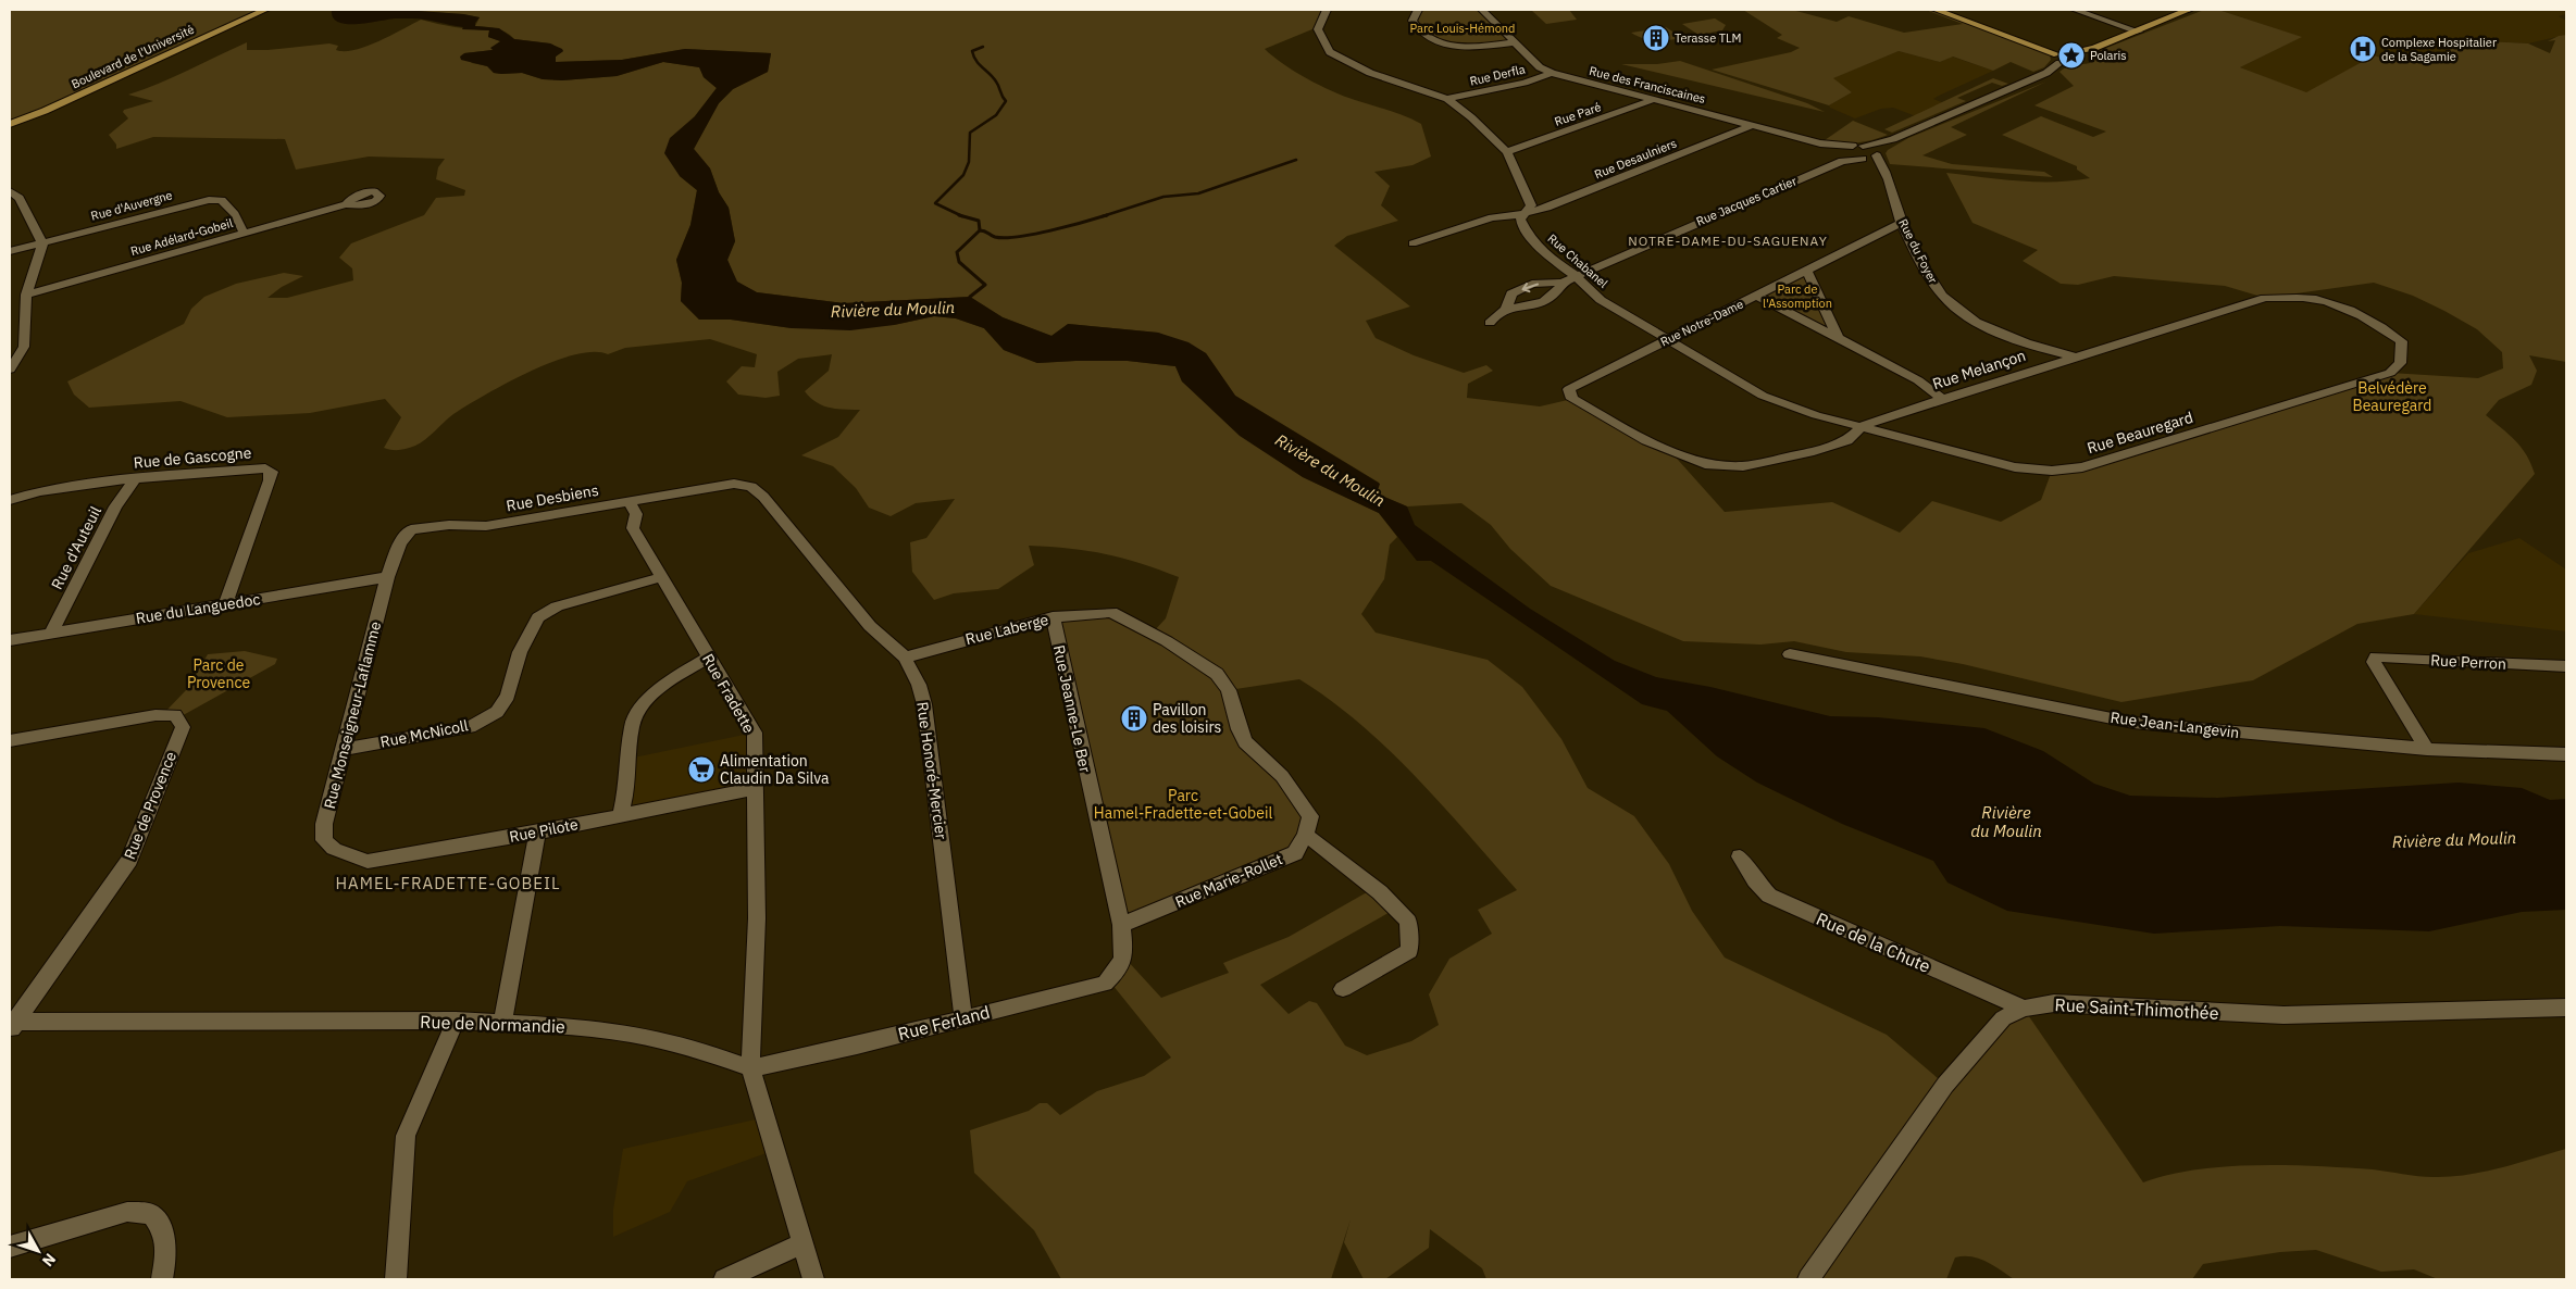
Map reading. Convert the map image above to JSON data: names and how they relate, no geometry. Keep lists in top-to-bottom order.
{
  "streets": {
    "main road": ["Boulevard de l'Université"],
    "street": [
      "Rue Derfla",
      "Rue des Franciscaines",
      "Rue Paré",
      "Rue Desaulniers",
      "Rue Jacques Cartier",
      "Rue d'Auvergne",
      "Rue Adélard-Gobeil",
      "Rue du Foyer",
      "Rue Chabanel",
      "Rue Notre-Dame",
      "Rue Melançon",
      "Rue Beauregard",
      "Rue de Gascogne",
      "Rue Desbiens",
      "Rue d'Auteuil",
      "Rue du Languedoc",
      "Rue Laberge",
      "Rue Perron",
      "Rue Fradette",
      "Rue Jeanne-Le Ber",
      "Rue Monseigneur-Laflamme",
      "Rue Jean-Langevin",
      "Rue McNicoll",
      "Rue Honoré-Mercier",
      "Rue de Provence",
      "Rue Pilote",
      "Rue Marie-Rollet",
      "Rue de la Chute",
      "Rue Saint-Thimothée",
      "Rue Ferland",
      "Rue de Normandie"
    ]
  },
  "crossings": [
    ["Rue Derfla", "Rue des Franciscaines"],
    ["Rue Derfla", "Rue Chabanel"],
    ["Rue des Franciscaines", "Rue Paré"],
    ["Rue des Franciscaines", "Rue Desaulniers"],
    ["Rue des Franciscaines", "Rue Jacques Cartier"],
    ["Rue des Franciscaines", "Rue du Foyer"],
    ["Rue Paré", "Rue Chabanel"],
    ["Rue Desaulniers", "Rue Chabanel"],
    ["Rue Jacques Cartier", "Rue du Foyer"],
    ["Rue Jacques Cartier", "Rue Chabanel"],
    ["Rue d'Auvergne", "Rue Adélard-Gobeil"],
    ["Rue du Foyer", "Rue Notre-Dame"],
    ["Rue du Foyer", "Rue Melançon"],
    ["Rue Chabanel", "Rue Notre-Dame"],
    ["Rue Chabanel", "Rue Melançon"],
    ["Rue Chabanel", "Rue Beauregard"],
    ["Rue Notre-Dame", "Rue Melançon"],
    ["Rue Melançon", "Rue Beauregard"],
    ["Rue de Gascogne", "Rue d'Auteuil"],
    ["Rue de Gascogne", "Rue du Languedoc"],
    ["Rue Desbiens", "Rue du Languedoc"],
    ["Rue Desbiens", "Rue Fradette"],
    ["Rue Desbiens", "Rue Monseigneur-Laflamme"],
    ["Rue Desbiens", "Rue Honoré-Mercier"],
    ["Rue d'Auteuil", "Rue du Languedoc"],
    ["Rue du Languedoc", "Rue Monseigneur-Laflamme"],
    ["Rue Laberge", "Rue Jeanne-Le Ber"],
    ["Rue Laberge", "Rue Honoré-Mercier"],
    ["Rue Laberge", "Rue Marie-Rollet"],
    ["Rue Perron", "Rue Jean-Langevin"],
    ["Rue Fradette", "Rue McNicoll"],
    ["Rue Fradette", "Rue Pilote"],
    ["Rue Fradette", "Rue Ferland"],
    ["Rue Fradette", "Rue de Normandie"],
    ["Rue Jeanne-Le Ber", "Rue Marie-Rollet"],
    ["Rue Jeanne-Le Ber", "Rue Ferland"],
    ["Rue Monseigneur-Laflamme", "Rue McNicoll"],
    ["Rue Monseigneur-Laflamme", "Rue Pilote"],
    ["Rue Honoré-Mercier", "Rue Ferland"],
    ["Rue de Provence", "Rue de Normandie"],
    ["Rue de la Chute", "Rue Saint-Thimothée"],
    ["Rue Ferland", "Rue de Normandie"]
  ],
  "districts": ["NOTRE-DAME-DU-SAGUENAY", "HAMEL-FRADETTE-GOBEIL"],
  "water": ["Rivière du Moulin"],
  "parks": [
    "Parc Louis-Hémond",
    "Parc de l'Assomption",
    "Belvédère Beauregard",
    "Parc de Provence",
    "Parc Hamel-Fradette-et-Gobeil"
  ],
  "places": {
    "building": ["Terasse TLM", "Pavillon des loisirs"],
    "hospital": ["Complexe Hospitalier de la Sagamie"],
    "place": ["Polaris"],
    "supermarket": ["Alimentation Claudin Da Silva"]
  },
  "north": "bottom right"
}
